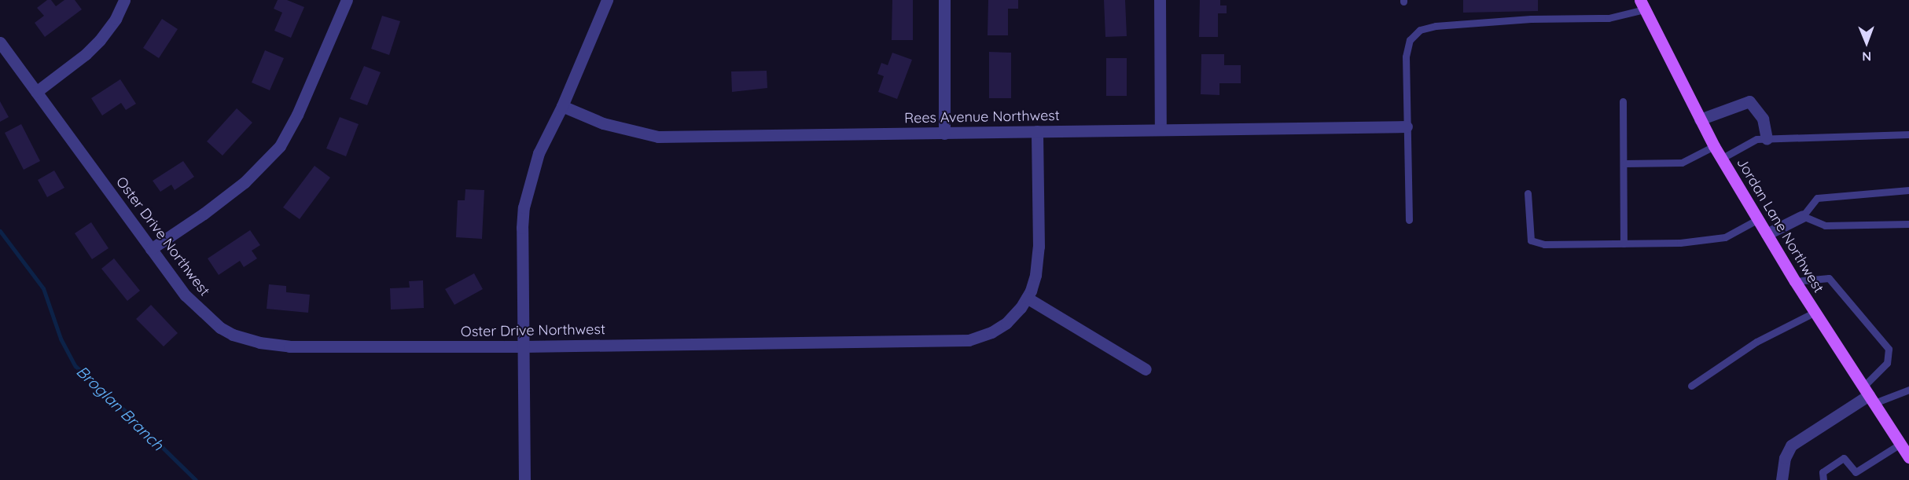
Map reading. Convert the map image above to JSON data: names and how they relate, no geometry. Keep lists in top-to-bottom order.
{
  "streets": {
    "main road": ["Jordan Lane Northwest"],
    "street": ["Rees Avenue Northwest", "Oster Drive Northwest"]
  },
  "crossings": [
    ["Rees Avenue Northwest", "Oster Drive Northwest"]
  ],
  "water": ["Broglan Branch"],
  "north": "bottom"
}
